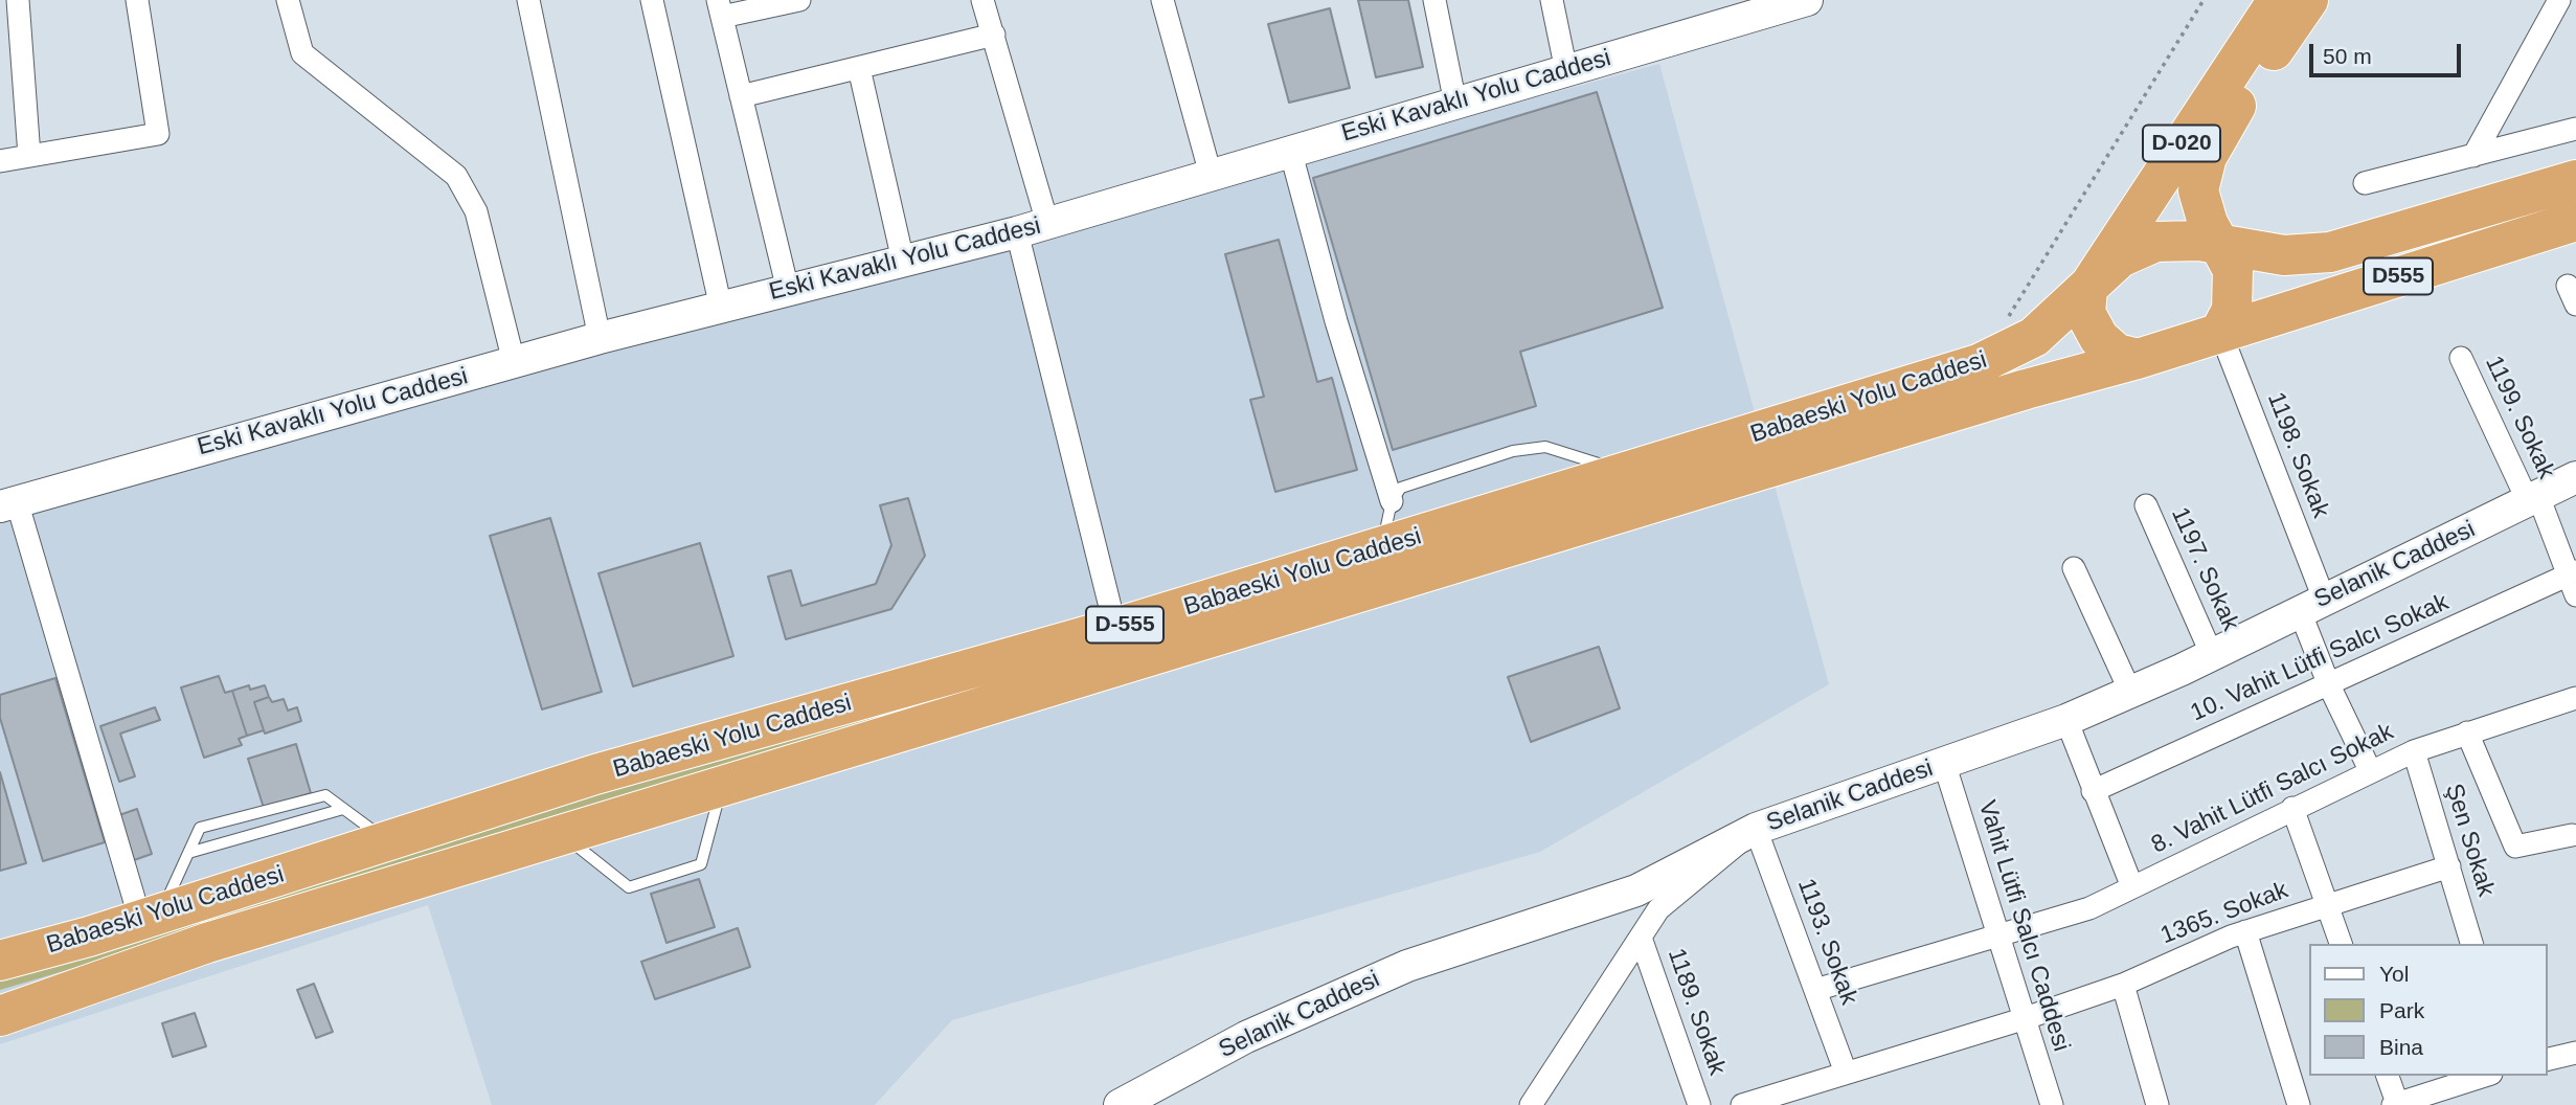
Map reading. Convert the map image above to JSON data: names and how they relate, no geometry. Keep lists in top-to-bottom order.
{
  "streets": {
    "highway": [
      "D-020",
      "D555",
      "Babaeski Yolu Caddesi",
      "D-555"
    ],
    "street": [
      "Eski Kavaklı Yolu Caddesi",
      "1199. Sokak",
      "1198. Sokak",
      "Selanik Caddesi",
      "1197. Sokak",
      "10. Vahit Lütfi Salcı Sokak",
      "8. Vahit Lütfi Salcı Sokak",
      "Şen Sokak",
      "1365. Sokak",
      "Vahit Lütfi Salcı Caddesi",
      "1193. Sokak",
      "1189. Sokak"
    ]
  },
  "crossings": [
    ["D-020", "Babaeski Yolu Caddesi"],
    ["D-020", "1198. Sokak"],
    ["Babaeski Yolu Caddesi", "1198. Sokak"],
    ["1199. Sokak", "Selanik Caddesi"],
    ["1199. Sokak", "10. Vahit Lütfi Salcı Sokak"],
    ["1198. Sokak", "Selanik Caddesi"],
    ["1198. Sokak", "10. Vahit Lütfi Salcı Sokak"],
    ["1198. Sokak", "8. Vahit Lütfi Salcı Sokak"],
    ["Selanik Caddesi", "1197. Sokak"],
    ["Selanik Caddesi", "Vahit Lütfi Salcı Caddesi"],
    ["Selanik Caddesi", "1193. Sokak"],
    ["8. Vahit Lütfi Salcı Sokak", "Şen Sokak"],
    ["8. Vahit Lütfi Salcı Sokak", "Vahit Lütfi Salcı Caddesi"],
    ["8. Vahit Lütfi Salcı Sokak", "1193. Sokak"],
    ["Şen Sokak", "1365. Sokak"],
    ["1365. Sokak", "Vahit Lütfi Salcı Caddesi"],
    ["1365. Sokak", "1193. Sokak"]
  ],
  "legend": ["Yol", "Park", "Bina"],
  "scale_bar": "50 m"
}
